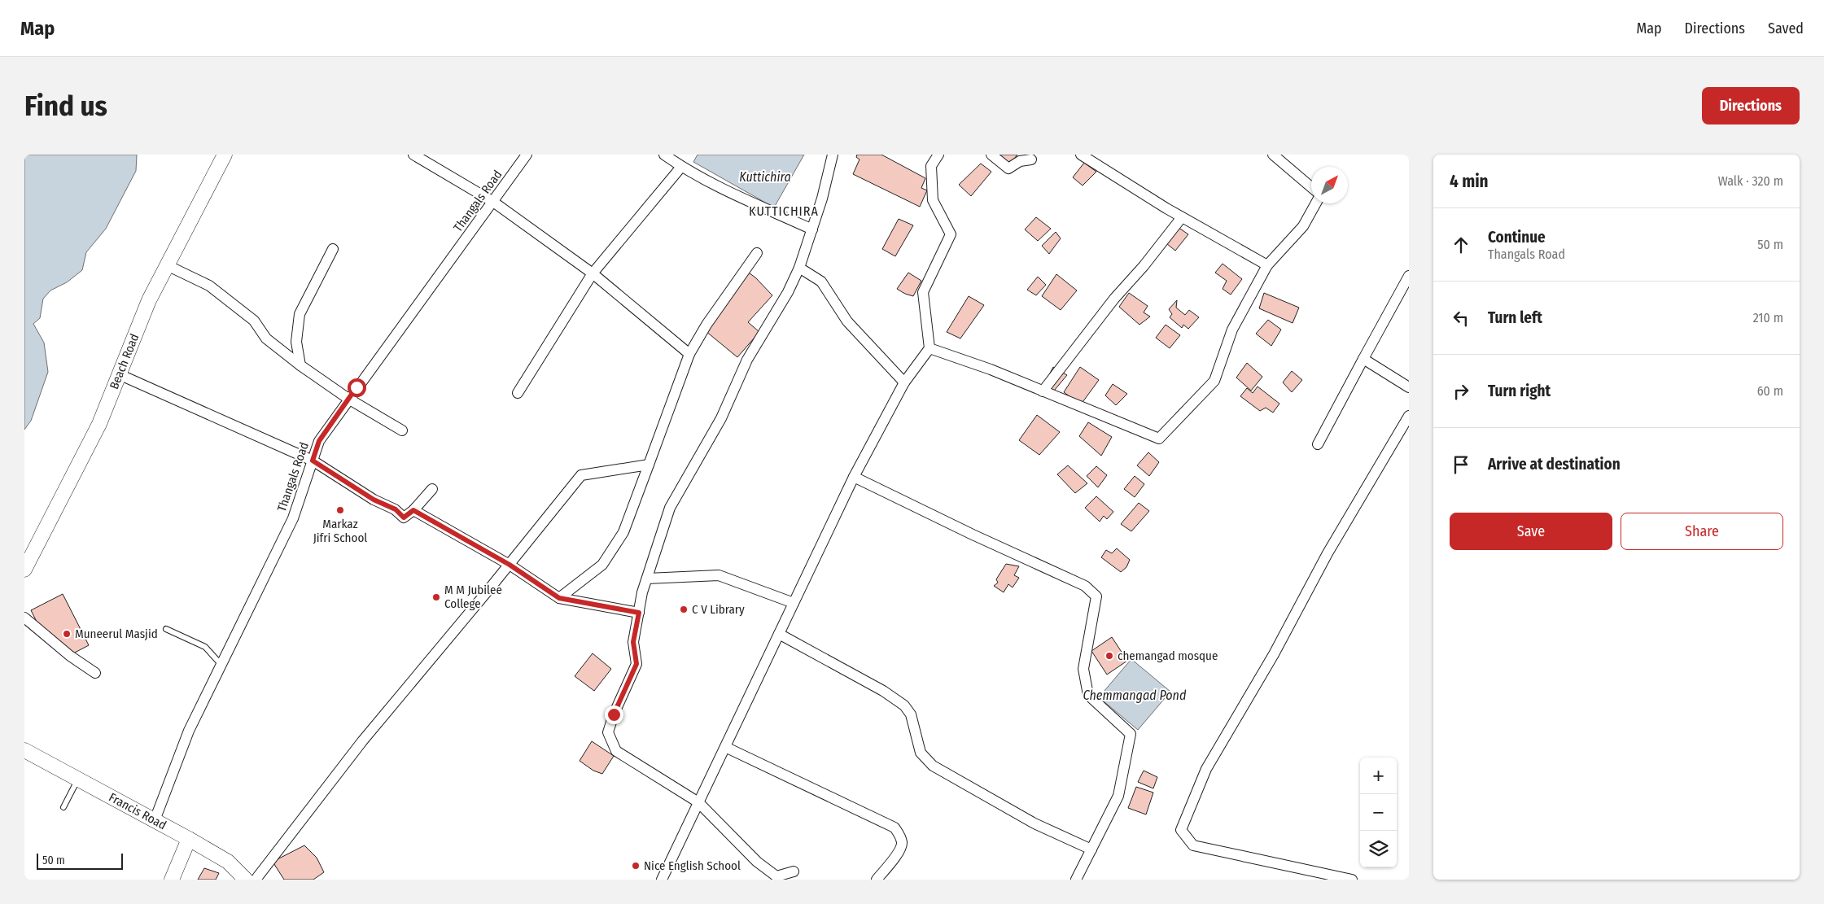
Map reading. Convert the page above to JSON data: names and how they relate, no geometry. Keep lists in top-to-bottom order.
{
  "streets": {
    "main road": ["Beach Road", "Francis Road"],
    "street": ["Thangals Road"]
  },
  "crossings": [
    ["Thangals Road", "Francis Road"]
  ],
  "districts": ["KUTTICHIRA"],
  "water": ["Kuttichira", "Chemmangad Pond"],
  "places": [
    "Markaz Jifri School",
    "M M Jubilee College",
    "C V Library",
    "Muneerul Masjid",
    "chemangad mosque",
    "Nice English School"
  ],
  "scale_bar": "50 m",
  "north": "top right",
  "page": {
    "header": "Map",
    "nav": ["Map", "Directions", "Saved"],
    "buttons": [
      "Directions",
      ["Save", "Share"]
    ],
    "title": "Find us",
    "heading": ["4 min", "Walk · 320 m"],
    "list": [
      ["Continue", "Thangals Road", "50 m"],
      ["Turn left", "210 m"],
      ["Turn right", "60 m"],
      "Arrive at destination"
    ],
    "map_buttons": ["+", "−"],
    "scale": "50 m"
  }
}
